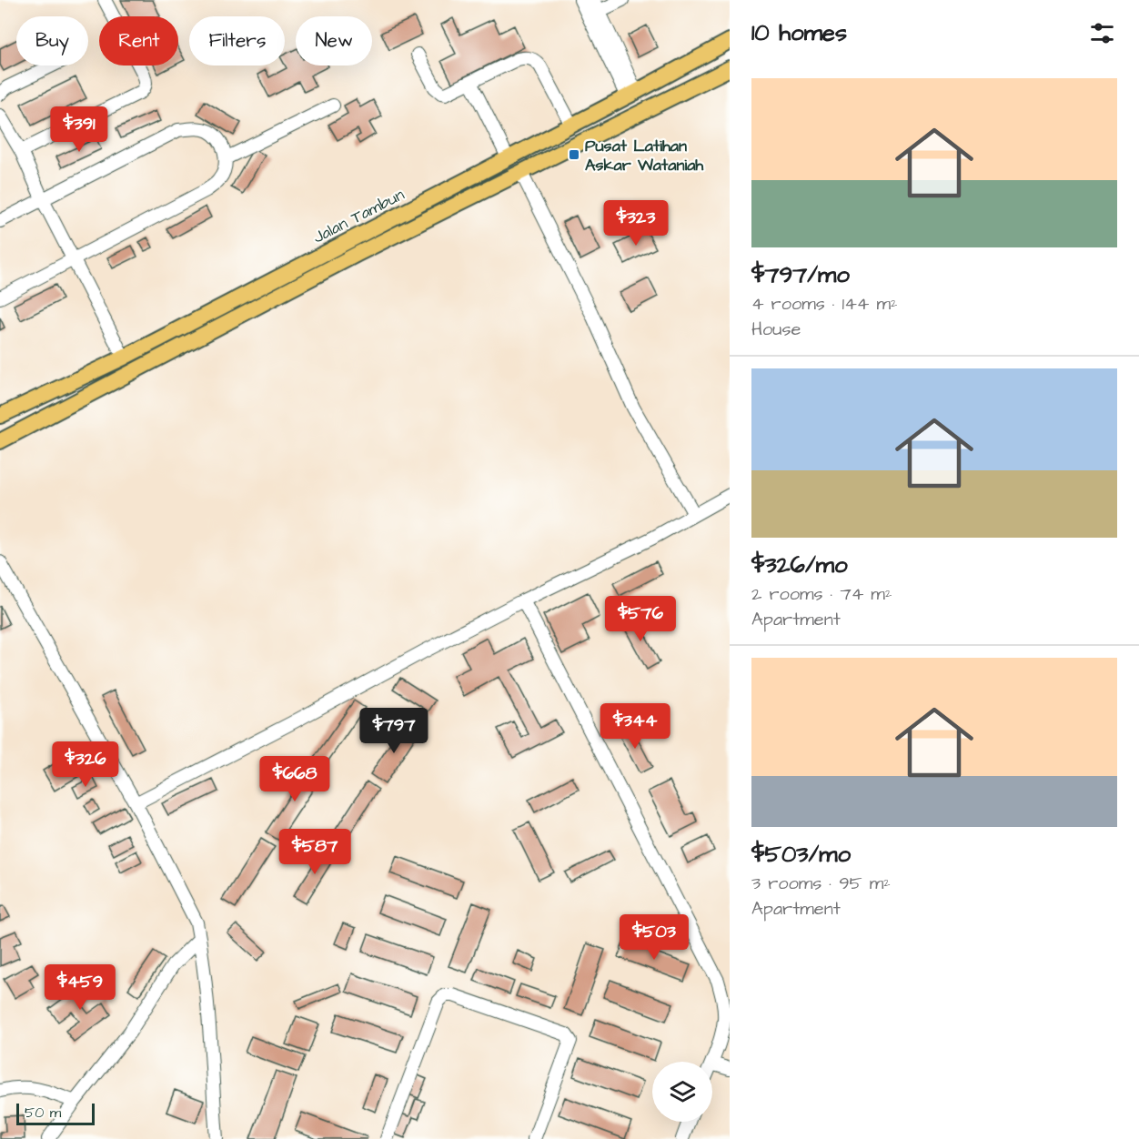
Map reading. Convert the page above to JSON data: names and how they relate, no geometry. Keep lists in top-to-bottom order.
{
  "streets": {
    "main road": ["Jalan Tambun"]
  },
  "places": {
    "transit": ["Pusat Latihan Askar Wataniah"]
  },
  "scale_bar": "50 m",
  "page": {
    "heading": "10 homes",
    "chip": [
      "Buy",
      "Rent",
      "Filters",
      "New"
    ],
    "list": [
      {
        "name": "$797/mo",
        "note": "4 rooms · 144 m² · House"
      },
      {
        "name": "$326/mo",
        "note": "2 rooms · 74 m² · Apartment"
      },
      {
        "name": "$503/mo",
        "note": "3 rooms · 95 m² · Apartment"
      }
    ],
    "price": [
      "$391",
      "$323",
      "$576",
      "$344",
      "$797",
      "$326",
      "$668",
      "$587",
      "$503",
      "$459"
    ],
    "scale": "50 m"
  }
}
